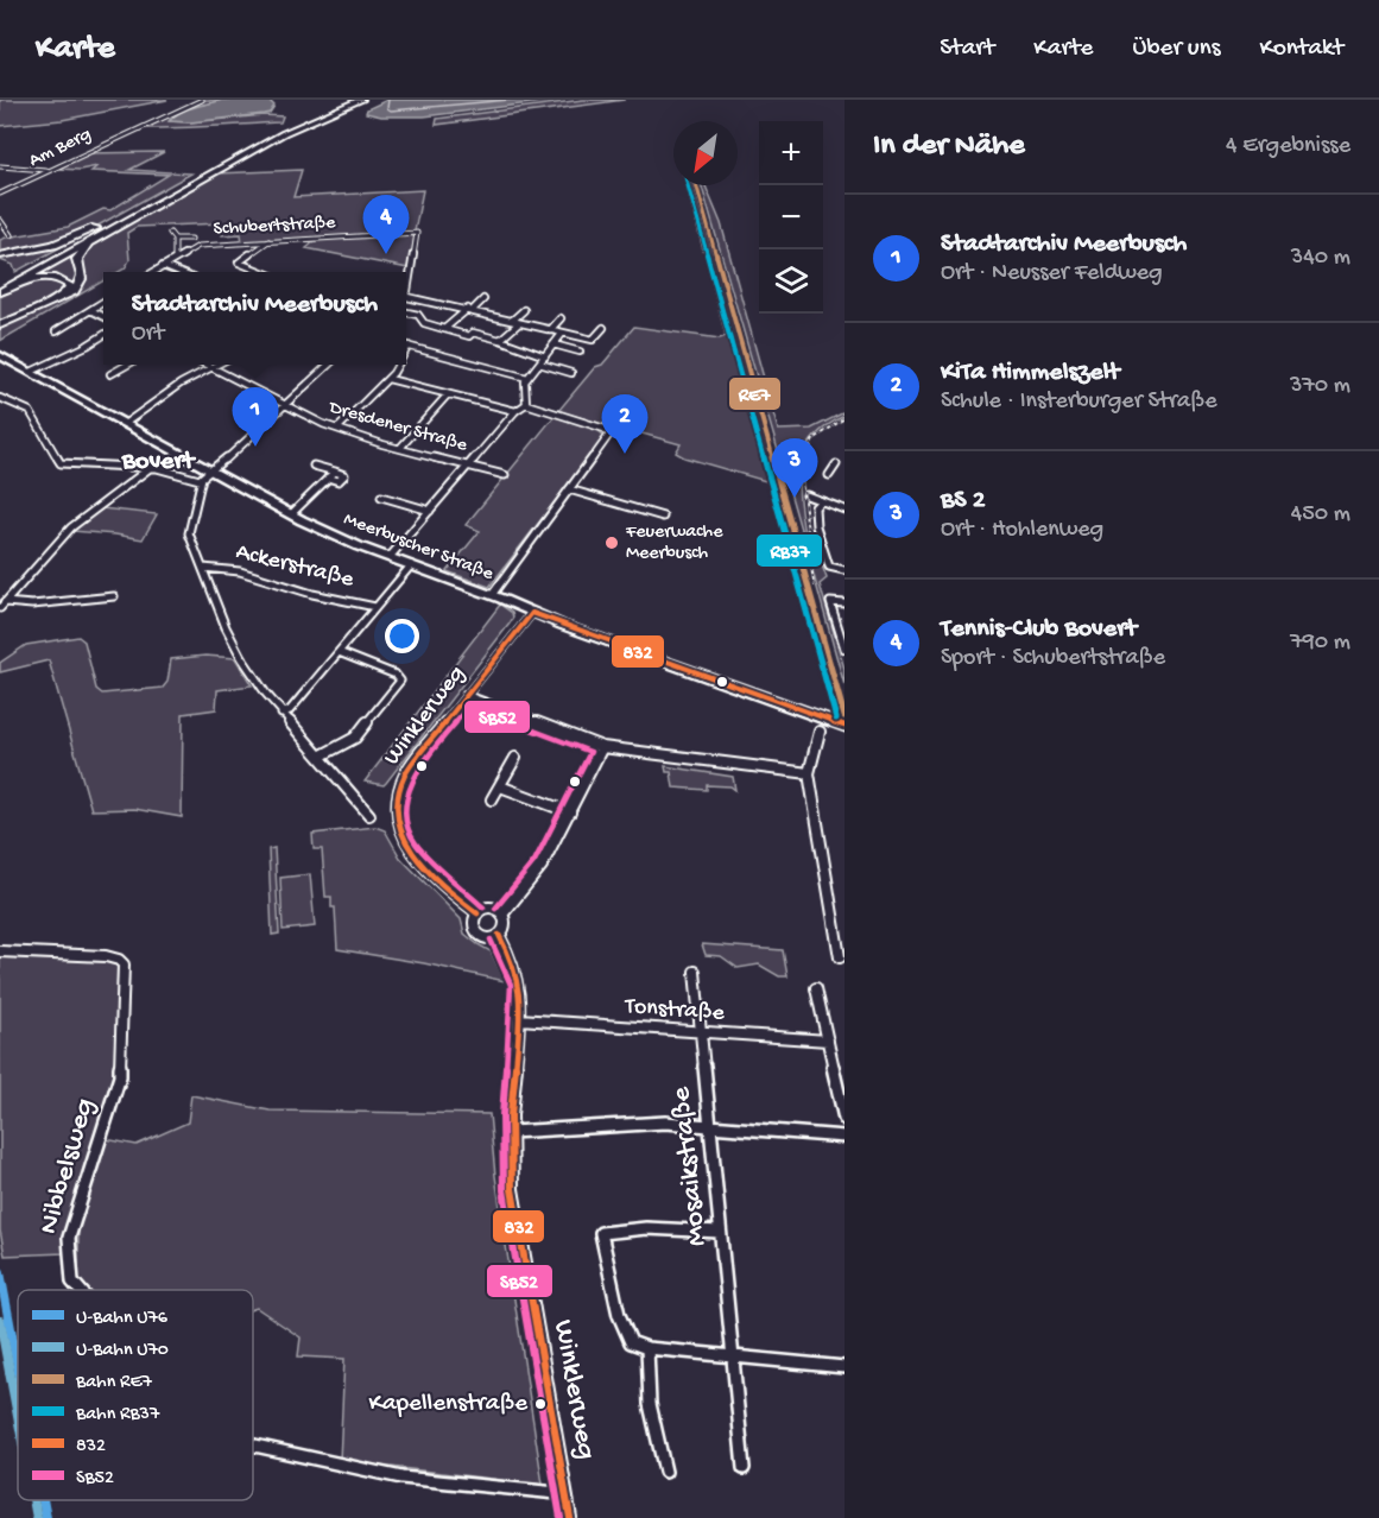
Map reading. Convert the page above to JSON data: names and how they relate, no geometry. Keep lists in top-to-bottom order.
{
  "streets": {
    "main road": ["Meerbuscher Straße"],
    "street": [
      "Am Berg",
      "Schubertstraße",
      "Dresdener Straße",
      "Ackerstraße",
      "Winklerweg",
      "Tonstraße",
      "Nibbelsweg",
      "Mosaikstraße"
    ]
  },
  "crossings": [
    ["Meerbuscher Straße", "Winklerweg"],
    ["Winklerweg", "Tonstraße"],
    ["Winklerweg", "Nibbelsweg"],
    ["Tonstraße", "Mosaikstraße"]
  ],
  "districts": ["Bovert"],
  "places": ["Feuerwache Meerbusch", "Kapellenstraße"],
  "lines": [
    "rail line RE7",
    "rail line RB37",
    "transit line 832",
    "transit line SB52",
    "metro line U76",
    "metro line U70"
  ],
  "legend": [
    "U-Bahn U76",
    "U-Bahn U70",
    "Bahn RE7",
    "Bahn RB37",
    "832",
    "SB52"
  ],
  "north": "bottom left",
  "page": {
    "header": "Karte",
    "nav": [
      "Start",
      "Karte",
      "Über uns",
      "Kontakt"
    ],
    "heading": ["In der Nähe", "4 Ergebnisse"],
    "map_buttons": ["+", "−"],
    "list": [
      {
        "mark": "1",
        "name": "Stadtarchiv Meerbusch",
        "note": "Ort · Neusser Feldweg",
        "value": "340 m"
      },
      {
        "mark": "2",
        "name": "KiTa Himmelszelt",
        "note": "Schule · Insterburger Straße",
        "value": "370 m"
      },
      {
        "mark": "3",
        "name": "BS 2",
        "note": "Ort · Hohlenweg",
        "value": "450 m"
      },
      {
        "mark": "4",
        "name": "Tennis-Club Bovert",
        "note": "Sport · Schubertstraße",
        "value": "790 m"
      }
    ],
    "pins": [
      "4",
      "1",
      "2",
      "3"
    ],
    "popup": ["Stadtarchiv Meerbusch", "Ort"]
  }
}
